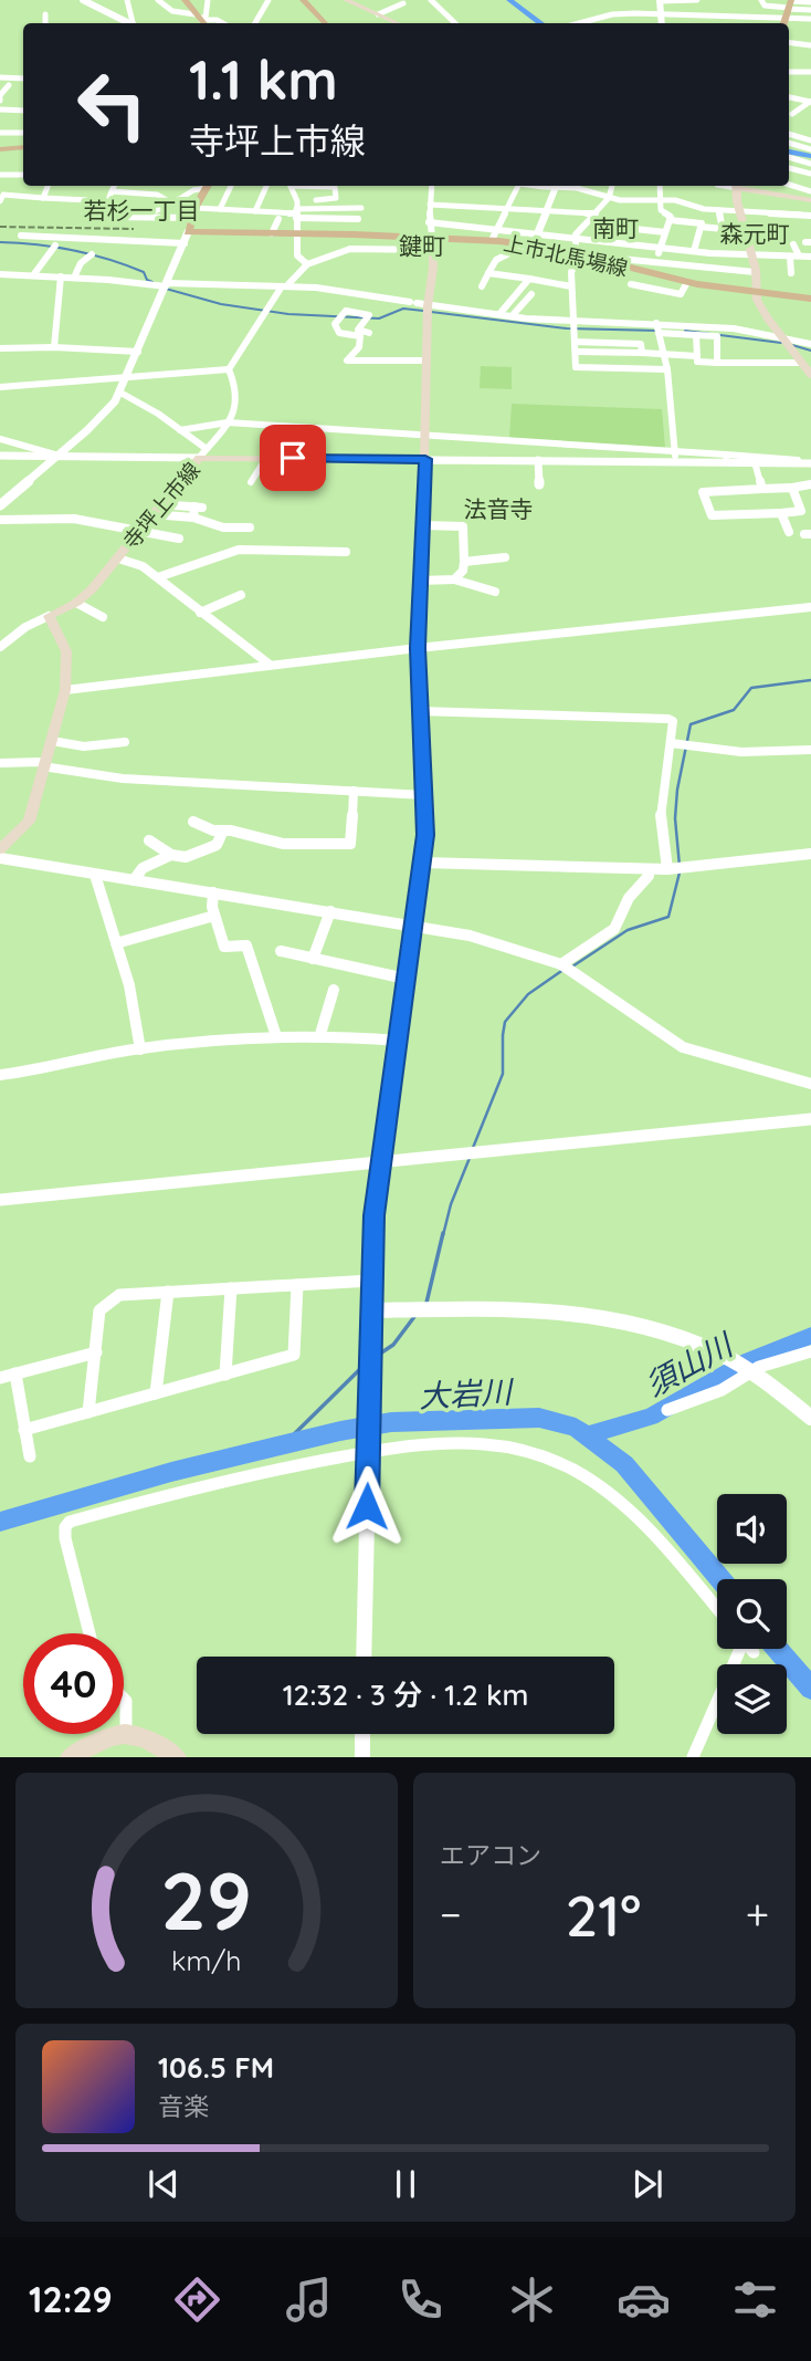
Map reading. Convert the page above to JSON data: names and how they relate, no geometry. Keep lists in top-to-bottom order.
{
  "streets": {
    "main road": ["上市北馬場線", "寺坪上市線"]
  },
  "districts": [
    "若杉一丁目",
    "南町",
    "森元町",
    "鍵町",
    "法音寺"
  ],
  "water": ["須山川", "大岩川"],
  "page": {
    "turn": ["1.1 km", "寺坪上市線"],
    "limit": "40",
    "trip": "12:32 · 3 分 · 1.2 km",
    "tile": "エアコン",
    "heat": ["−", "21°", "+"],
    "song": ["106.5 FM", "音楽"],
    "tabs": "12:29",
    "gauge": ["29", "km/h"]
  }
}
